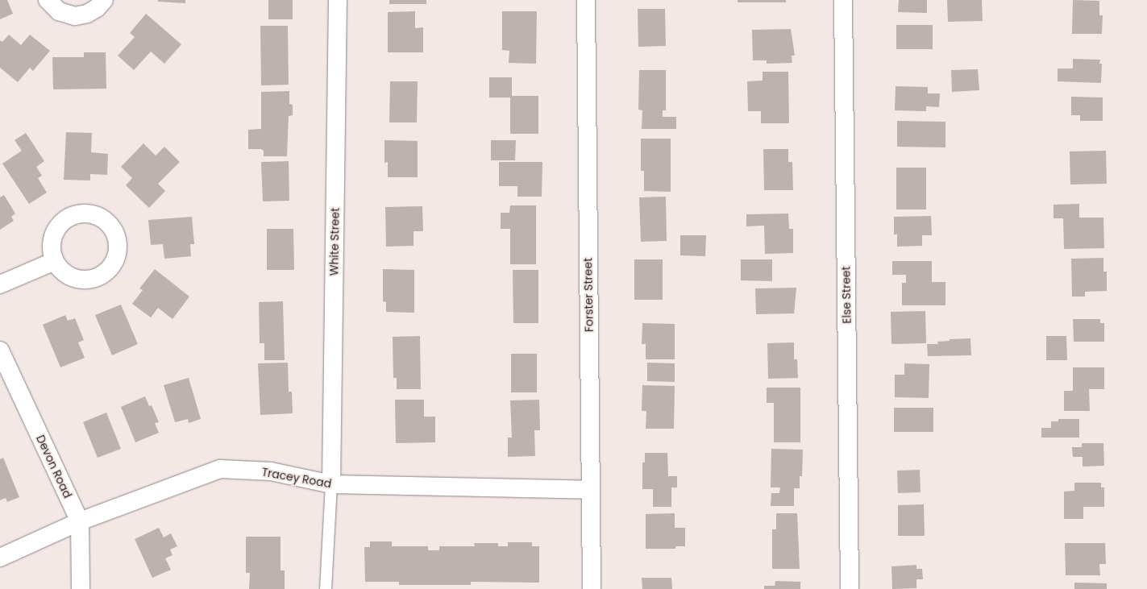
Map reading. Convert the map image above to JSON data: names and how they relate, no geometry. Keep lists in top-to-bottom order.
{
  "streets": {
    "street": [
      "White Street",
      "Forster Street",
      "Else Street",
      "Devon Road",
      "Tracey Road"
    ]
  },
  "crossings": [
    ["White Street", "Tracey Road"],
    ["Forster Street", "Tracey Road"],
    ["Devon Road", "Tracey Road"]
  ]
}
